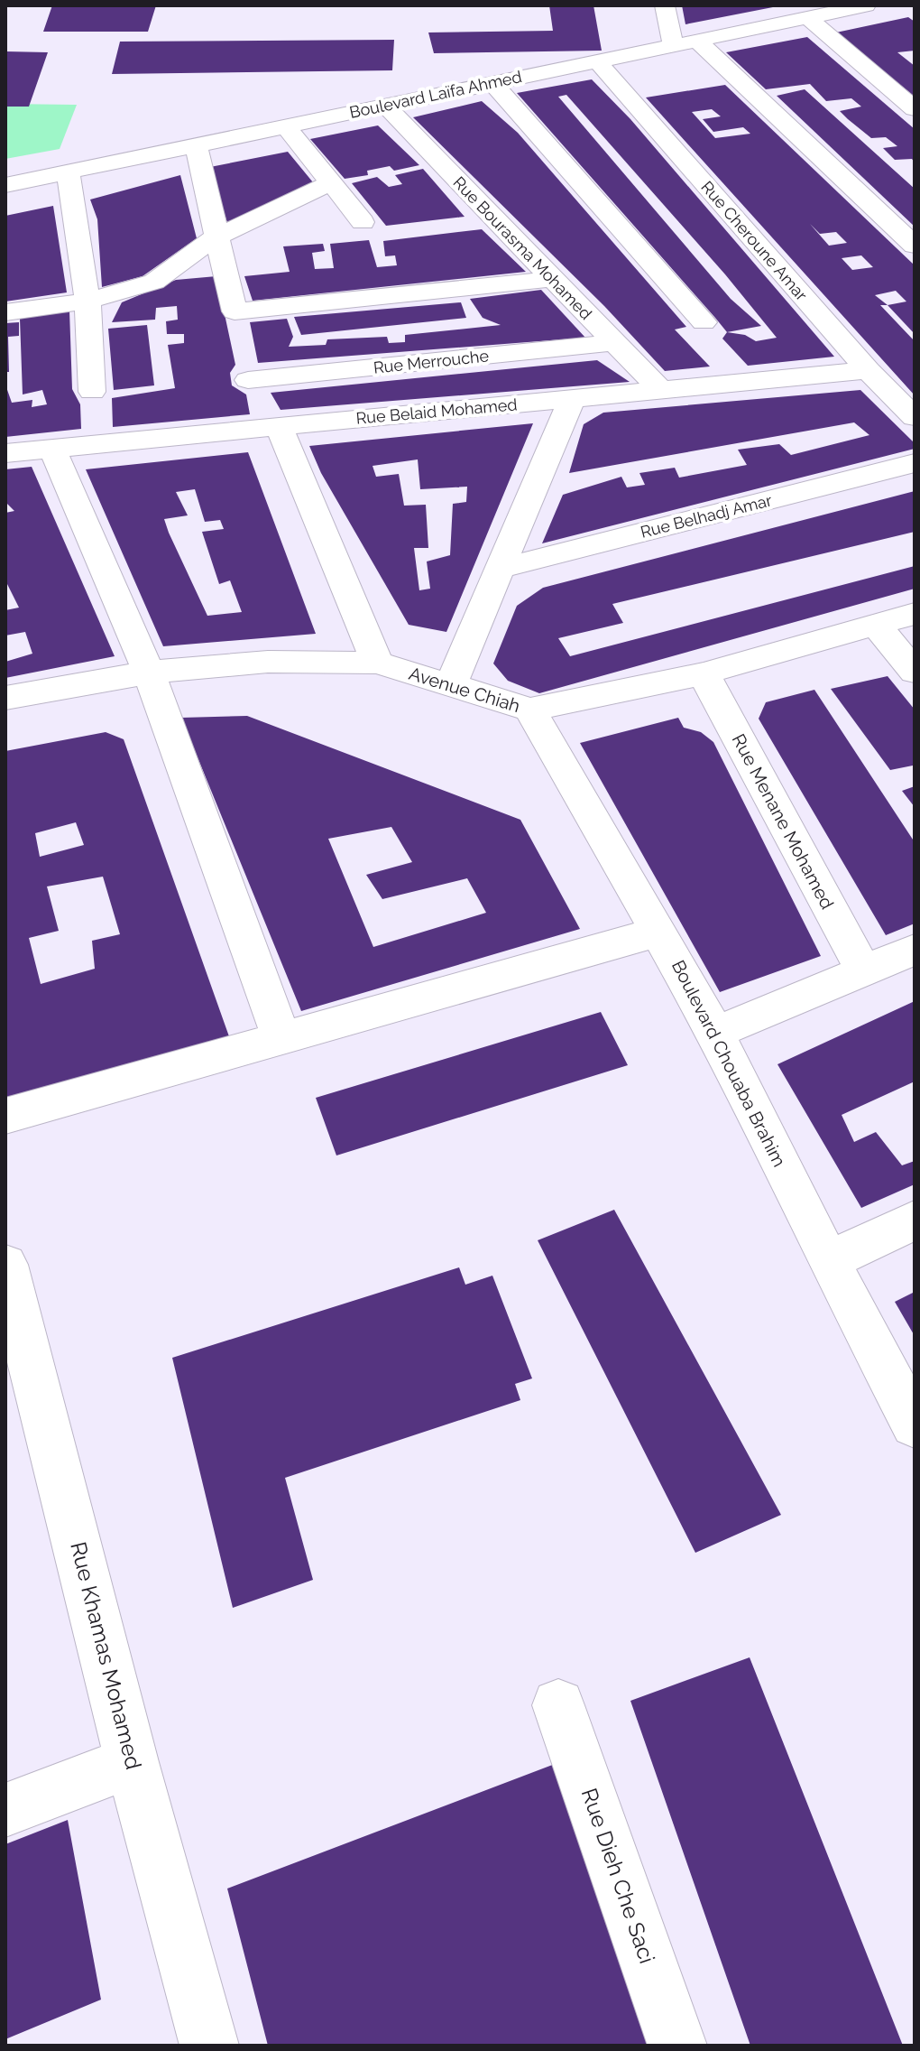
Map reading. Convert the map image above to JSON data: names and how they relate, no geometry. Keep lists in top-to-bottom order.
{
  "streets": {
    "street": [
      "Boulevard Laïfa Ahmed",
      "Rue Cheroune Amar",
      "Rue Bourasma Mohamed",
      "Rue Merrouche",
      "Rue Belaid Mohamed",
      "Rue Belhadj Amar",
      "Avenue Chiah",
      "Rue Menane Mohamed",
      "Boulevard Chouaba Brahim",
      "Rue Khamas Mohamed",
      "Rue Dieh Che Saci"
    ]
  },
  "crossings": [
    ["Boulevard Laïfa Ahmed", "Rue Cheroune Amar"],
    ["Boulevard Laïfa Ahmed", "Rue Bourasma Mohamed"],
    ["Rue Cheroune Amar", "Rue Belaid Mohamed"],
    ["Rue Bourasma Mohamed", "Rue Merrouche"],
    ["Rue Bourasma Mohamed", "Rue Belaid Mohamed"],
    ["Avenue Chiah", "Rue Menane Mohamed"],
    ["Avenue Chiah", "Boulevard Chouaba Brahim"]
  ]
}
